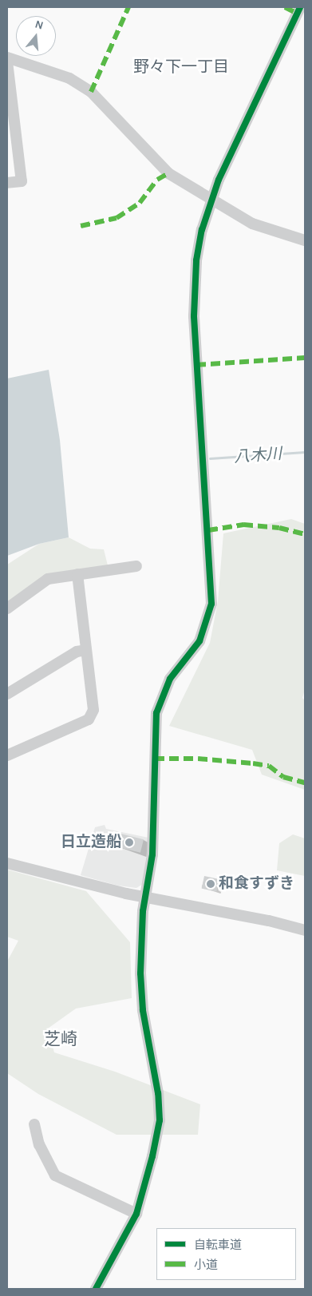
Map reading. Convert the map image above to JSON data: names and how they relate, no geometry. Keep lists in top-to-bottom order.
{
  "districts": ["野々下一丁目", "芝崎"],
  "water": ["八木川"],
  "places": ["日立造船", "和食すずき"],
  "legend": ["自転車道", "小道"],
  "north": "top"
}
